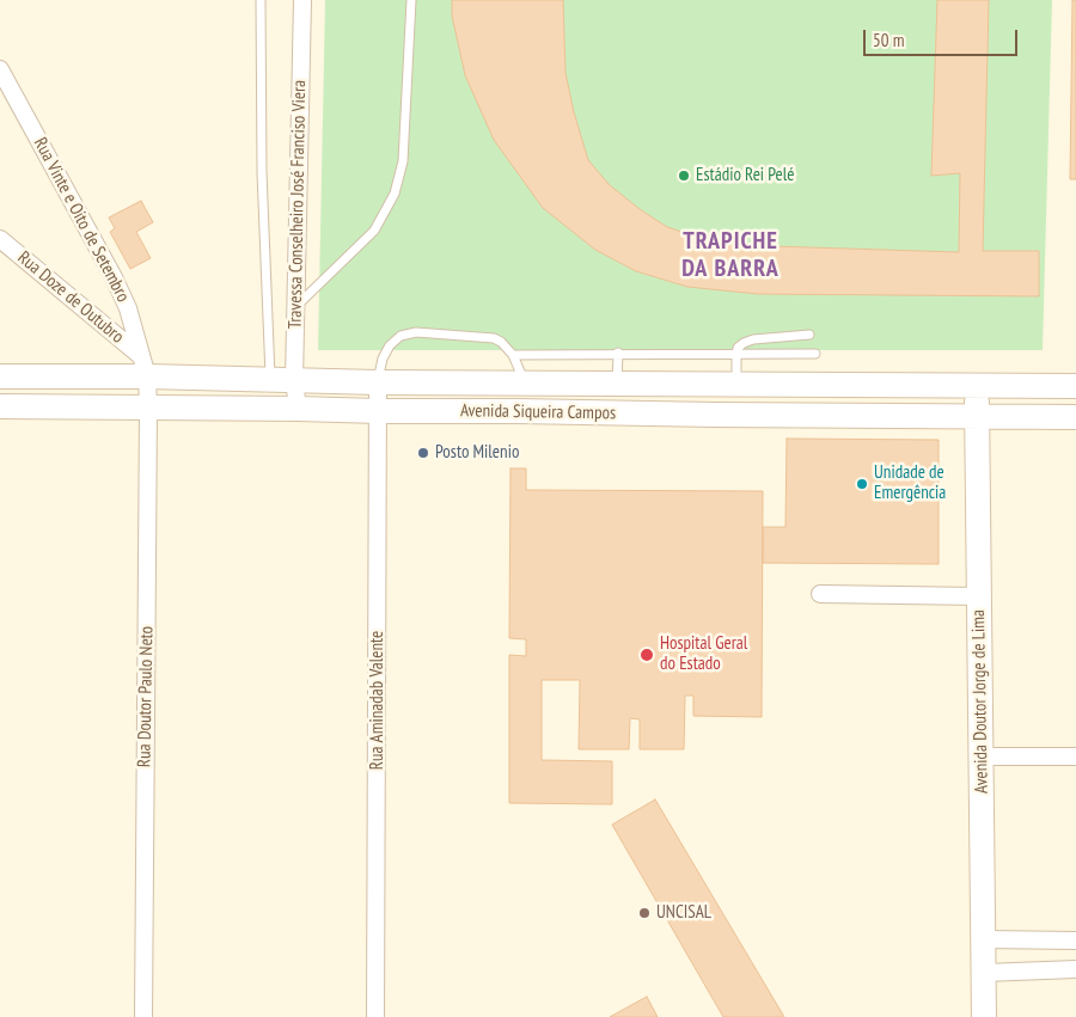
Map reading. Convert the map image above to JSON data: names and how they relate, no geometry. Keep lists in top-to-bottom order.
{
  "streets": {
    "main road": ["Avenida Siqueira Campos", "Avenida Doutor Jorge de Lima"],
    "street": [
      "Travessa Conselheiro José Franciso Viera",
      "Rua Vinte e Oito de Setembro",
      "Rua Doze de Outubro",
      "Rua Doutor Paulo Neto",
      "Rua Aminadab Valente"
    ]
  },
  "crossings": [
    ["Travessa Conselheiro José Franciso Viera", "Avenida Siqueira Campos"],
    ["Rua Vinte e Oito de Setembro", "Rua Doze de Outubro"],
    ["Rua Vinte e Oito de Setembro", "Avenida Siqueira Campos"],
    ["Rua Vinte e Oito de Setembro", "Rua Doutor Paulo Neto"],
    ["Rua Doze de Outubro", "Avenida Siqueira Campos"],
    ["Rua Doze de Outubro", "Rua Doutor Paulo Neto"],
    ["Avenida Siqueira Campos", "Rua Doutor Paulo Neto"],
    ["Avenida Siqueira Campos", "Rua Aminadab Valente"],
    ["Avenida Siqueira Campos", "Avenida Doutor Jorge de Lima"]
  ],
  "districts": ["TRAPICHE DA BARRA"],
  "places": [
    "Estádio Rei Pelé",
    "Posto Milenio",
    "Unidade de Emergência",
    "Hospital Geral do Estado",
    "UNCISAL"
  ],
  "scale_bar": "50 m"
}
